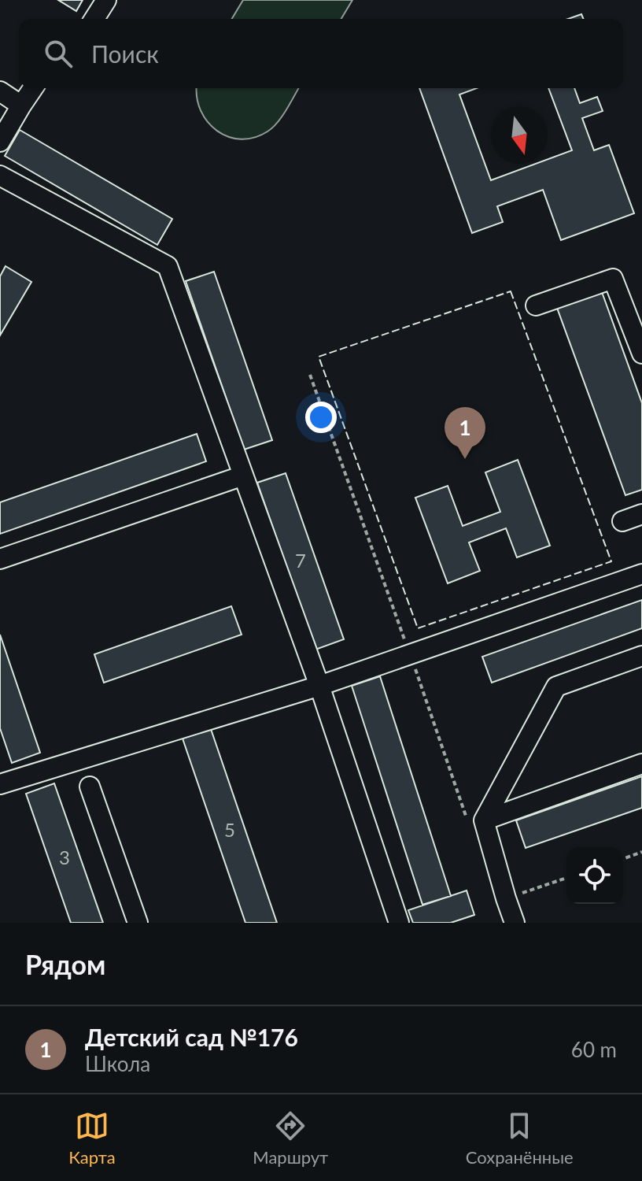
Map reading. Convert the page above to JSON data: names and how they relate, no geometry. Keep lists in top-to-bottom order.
{
  "house_numbers": ["7", "5", "3"],
  "north": "bottom",
  "page": {
    "search": "Поиск",
    "pins": "1",
    "heading": "Рядом",
    "list": [
      {
        "mark": "1",
        "name": "Детский сад №176",
        "note": "Школа",
        "value": "60 m"
      }
    ],
    "nav": ["Карта", "Маршрут", "Сохранённые"]
  }
}
